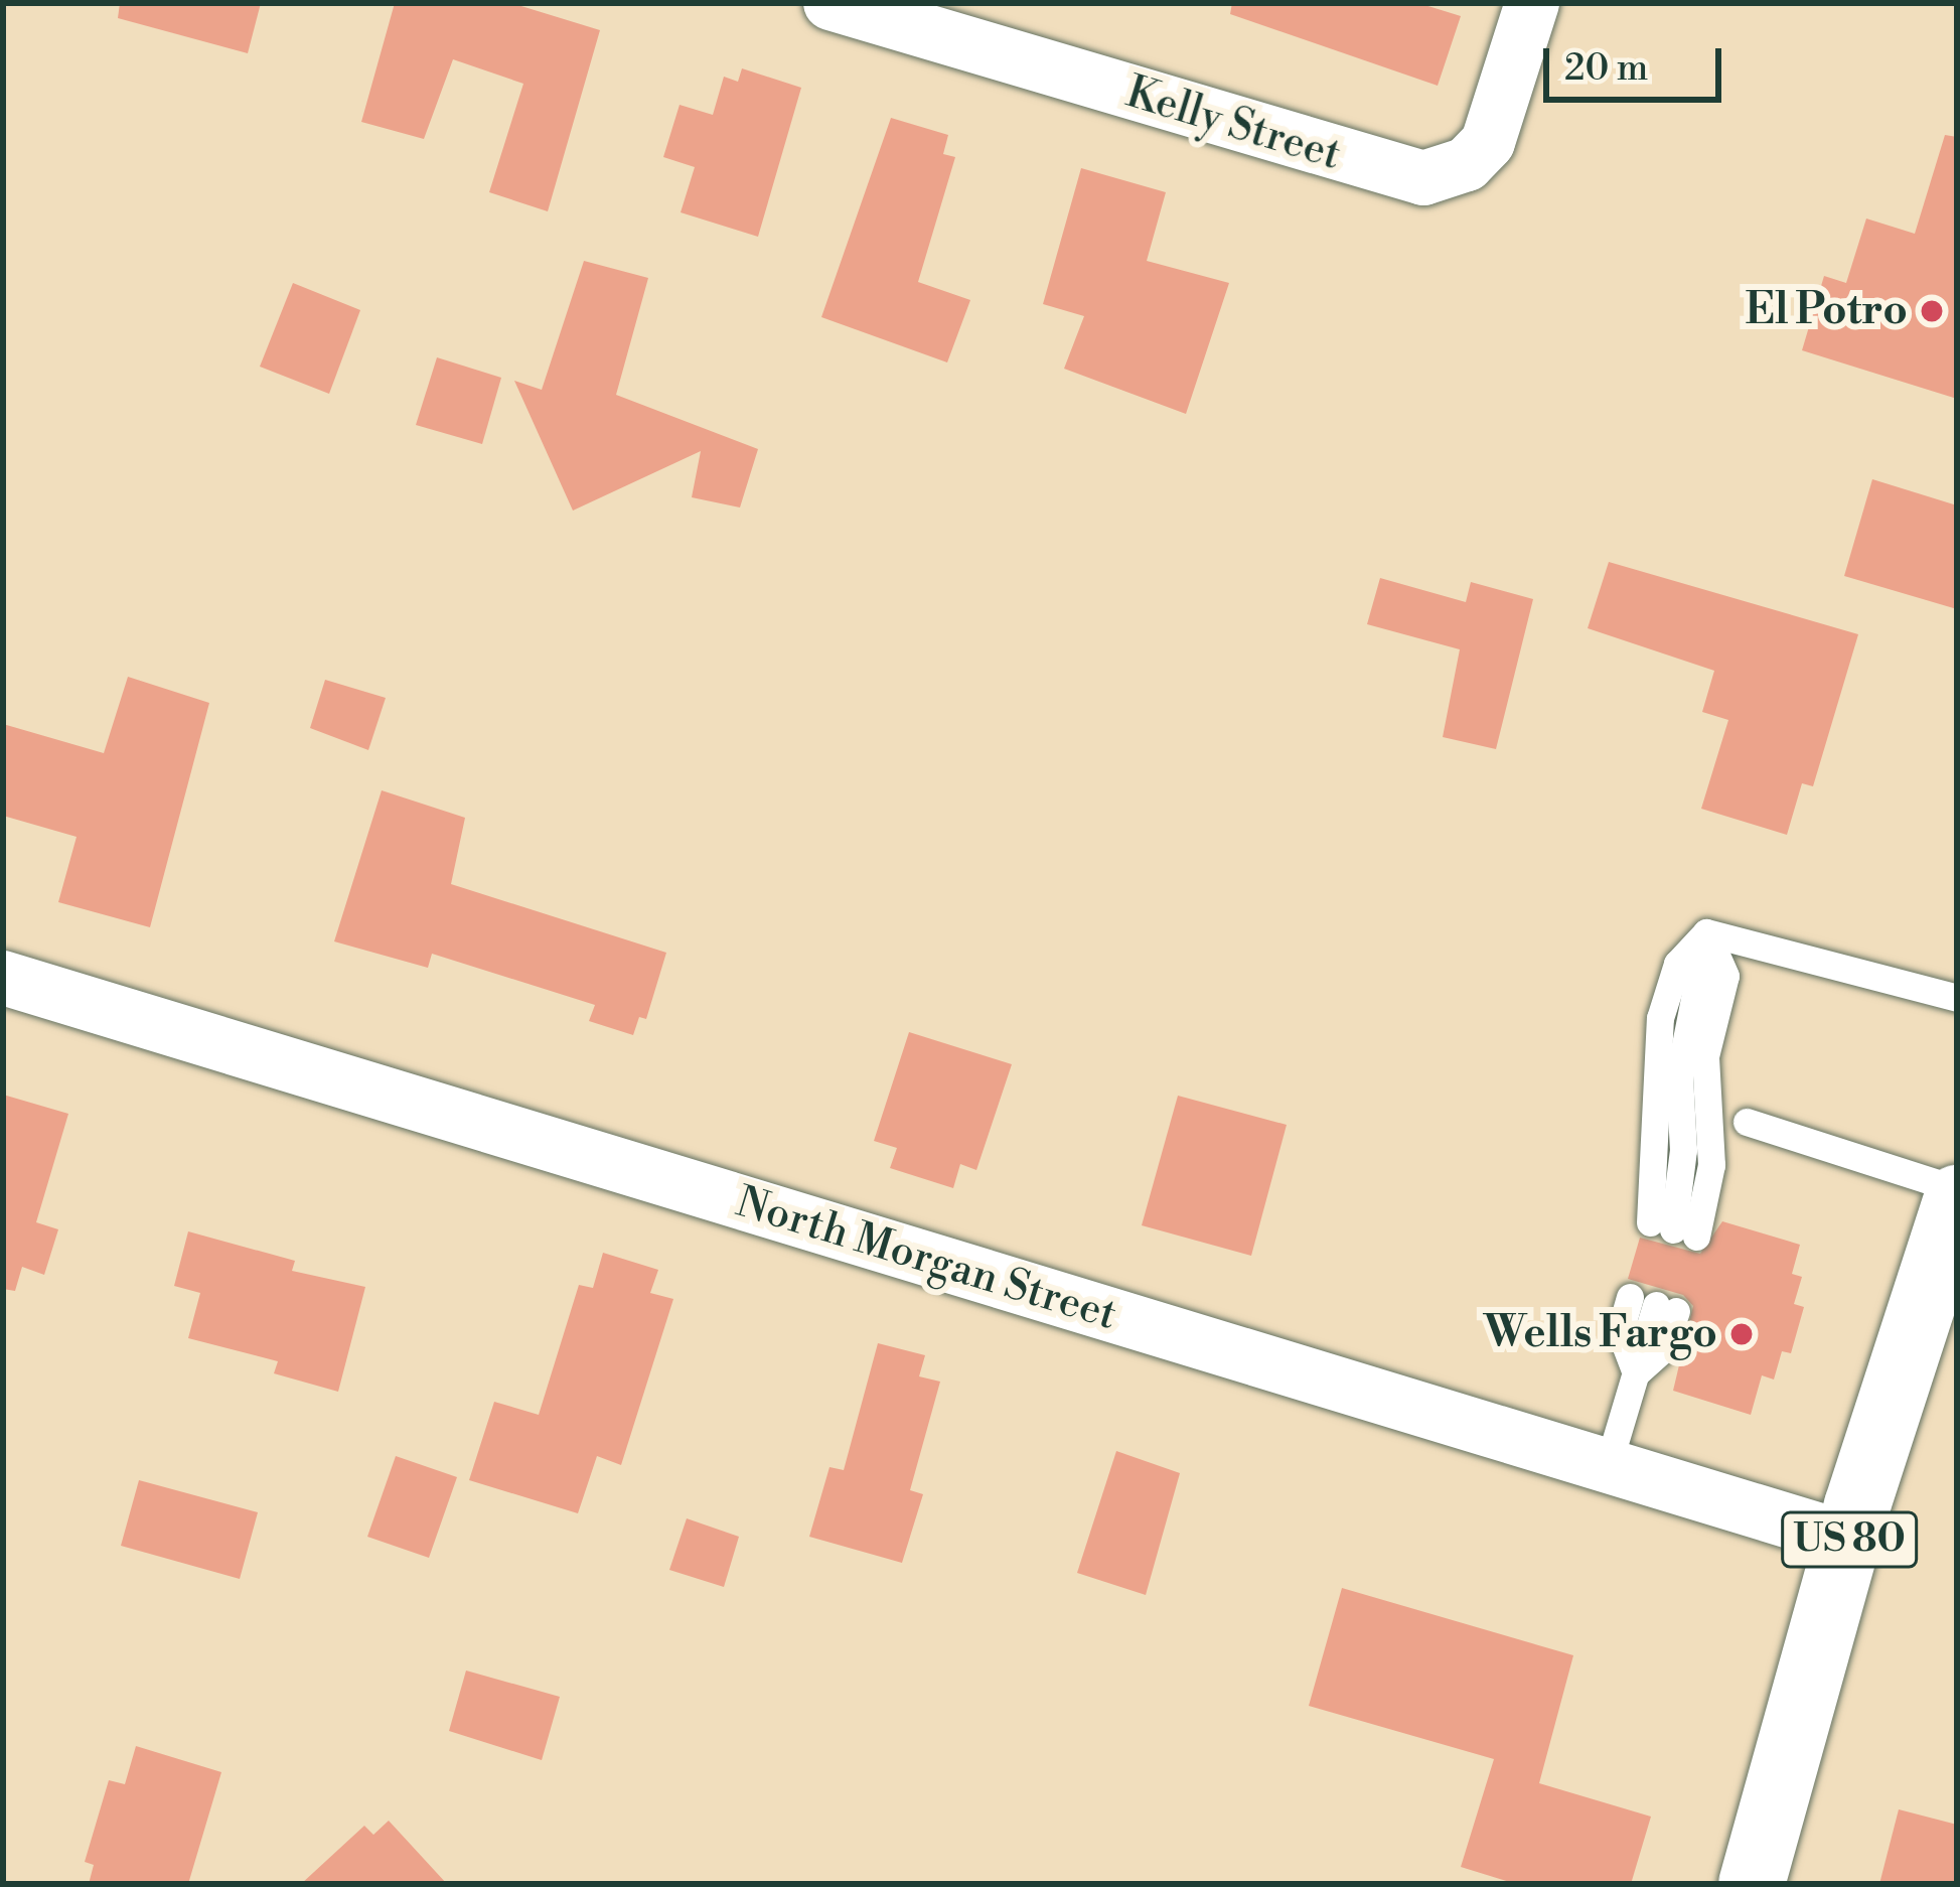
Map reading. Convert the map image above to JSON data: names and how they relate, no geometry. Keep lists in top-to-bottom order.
{
  "streets": {
    "main road": ["US 80"],
    "street": ["Kelly Street", "North Morgan Street"]
  },
  "crossings": [
    ["North Morgan Street", "US 80"]
  ],
  "places": ["El Potro", "Wells Fargo"],
  "scale_bar": "20 m"
}
